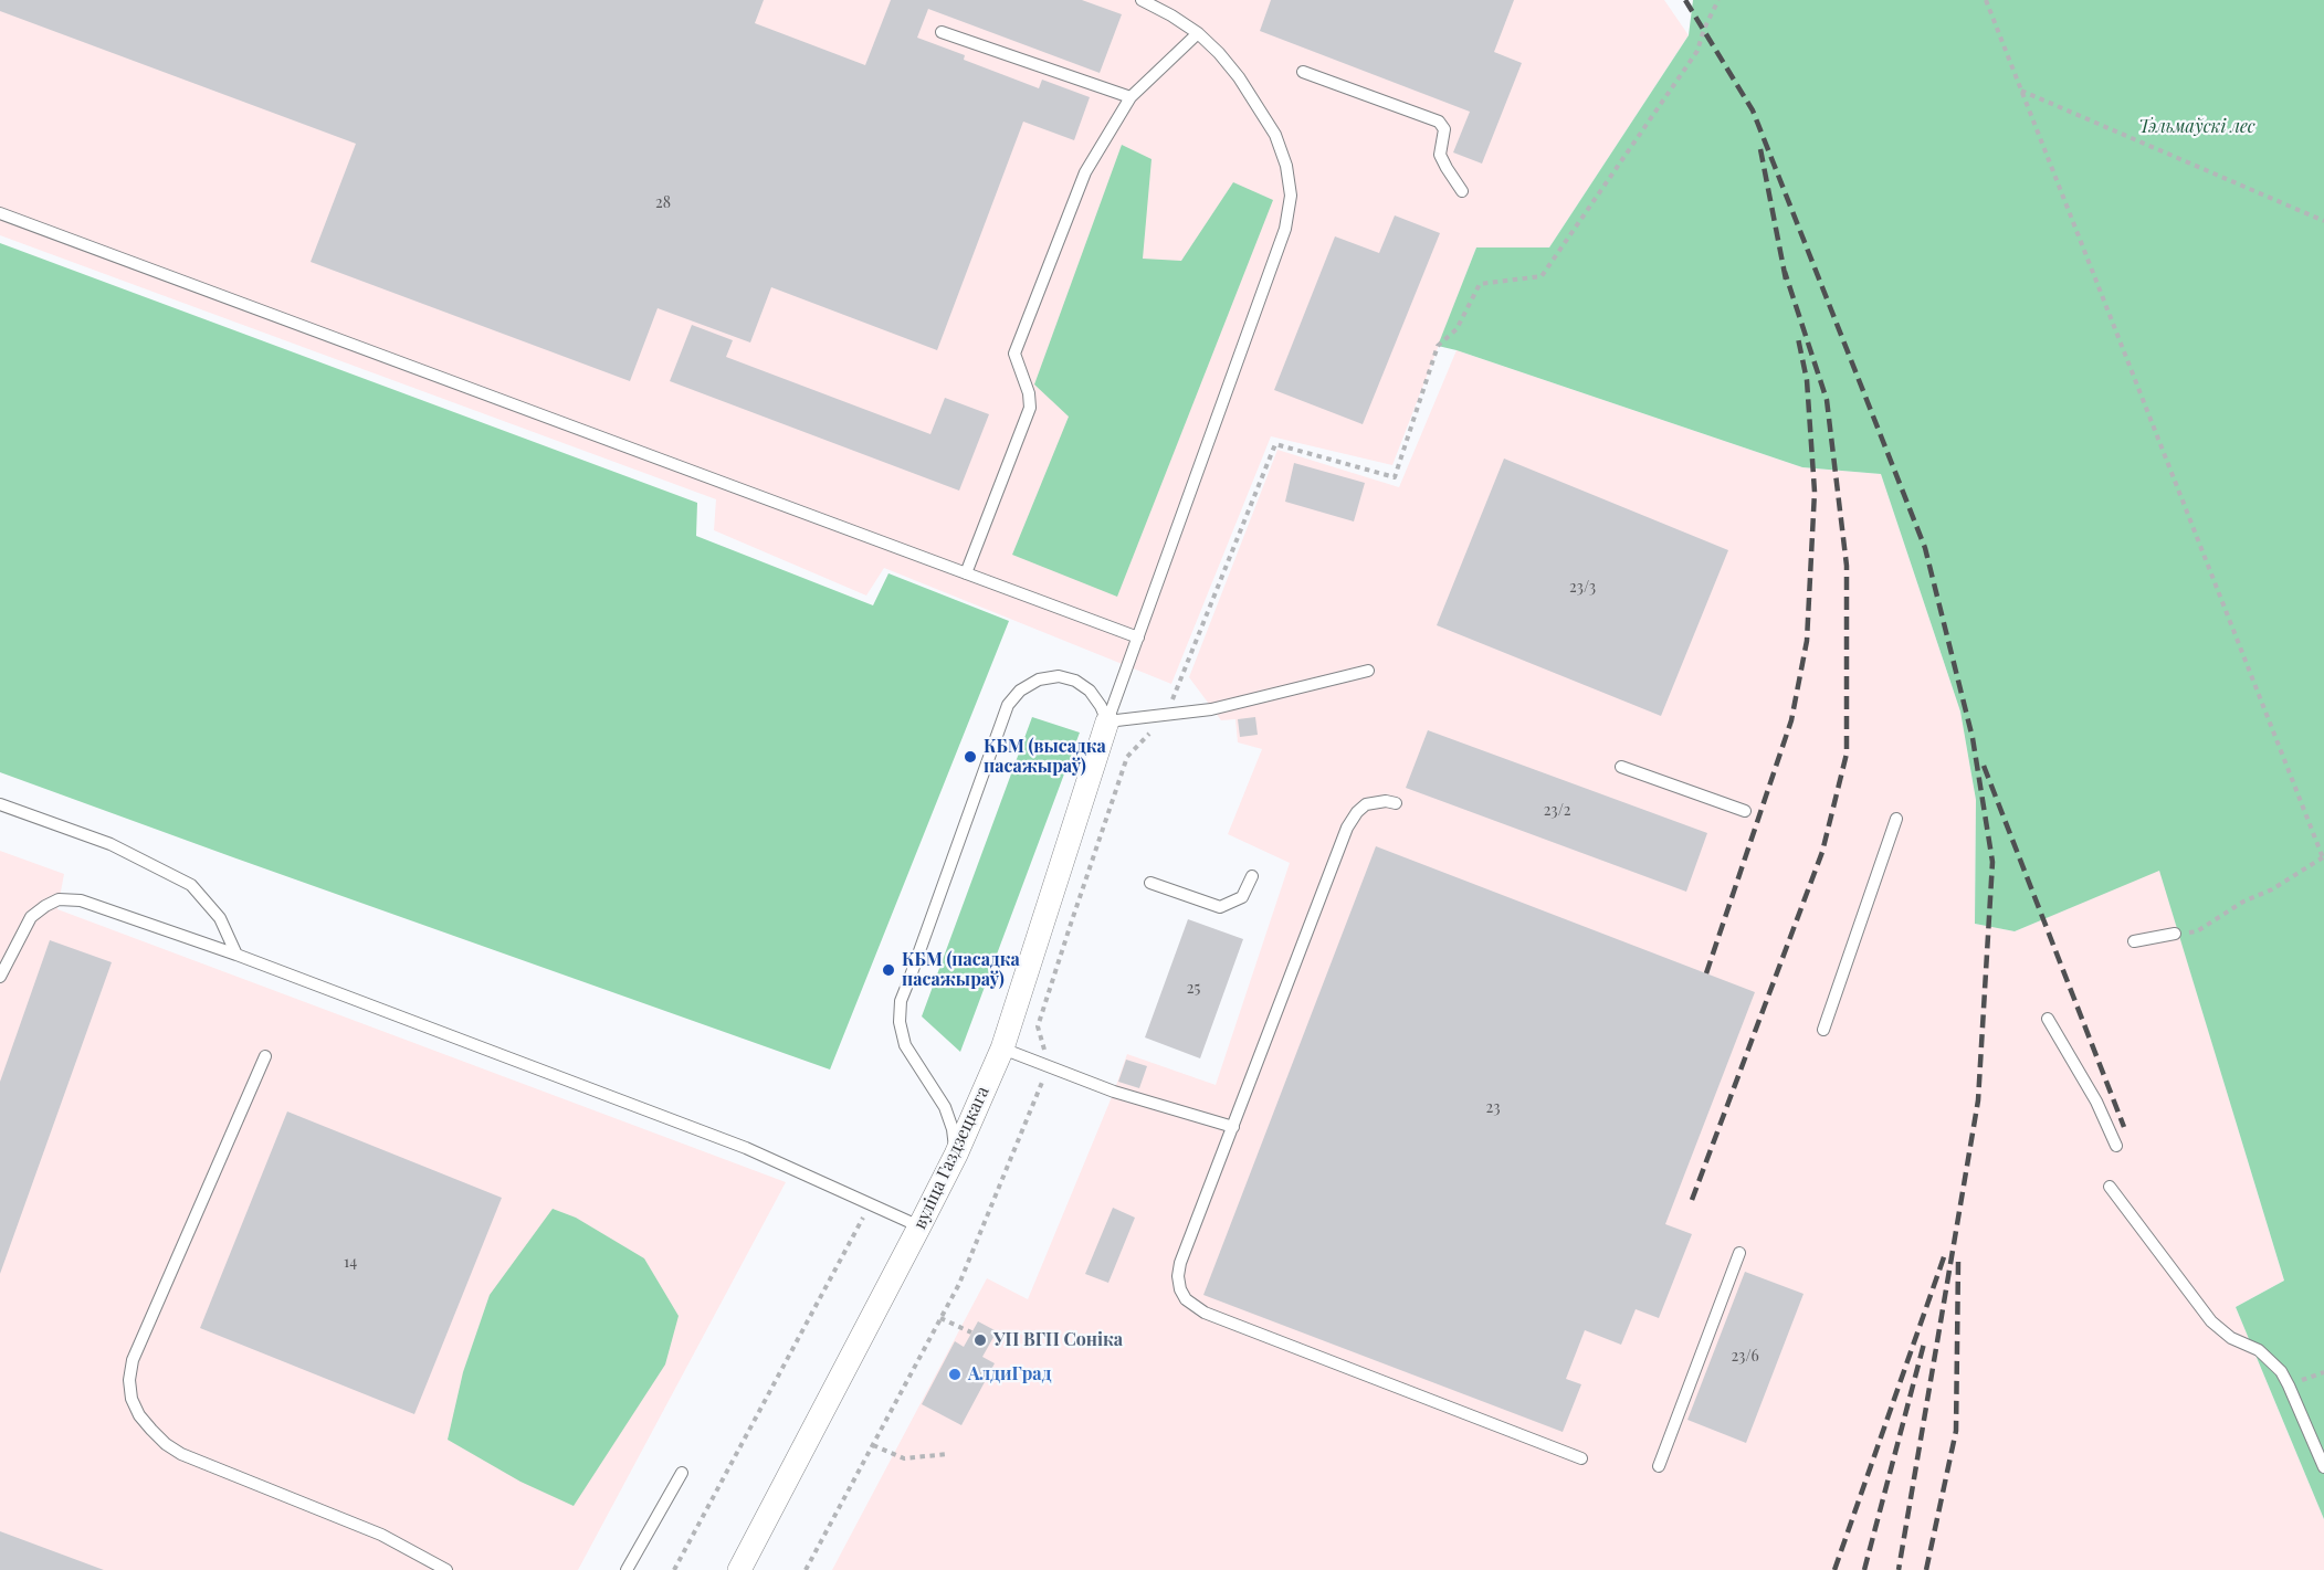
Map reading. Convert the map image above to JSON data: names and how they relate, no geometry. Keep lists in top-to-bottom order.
{
  "streets": {
    "street": ["вуліца Газдзецкага"]
  },
  "parks": ["Тэльмаўскі лес"],
  "places": [
    "КБМ (высадка пасажыраў)",
    "КБМ (пасадка пасажыраў)",
    "УП ВГП Соніка",
    "АлдиГрад"
  ],
  "house_numbers": [
    "28",
    "23/3",
    "23/2",
    "25",
    "23",
    "14",
    "23/6"
  ]
}
